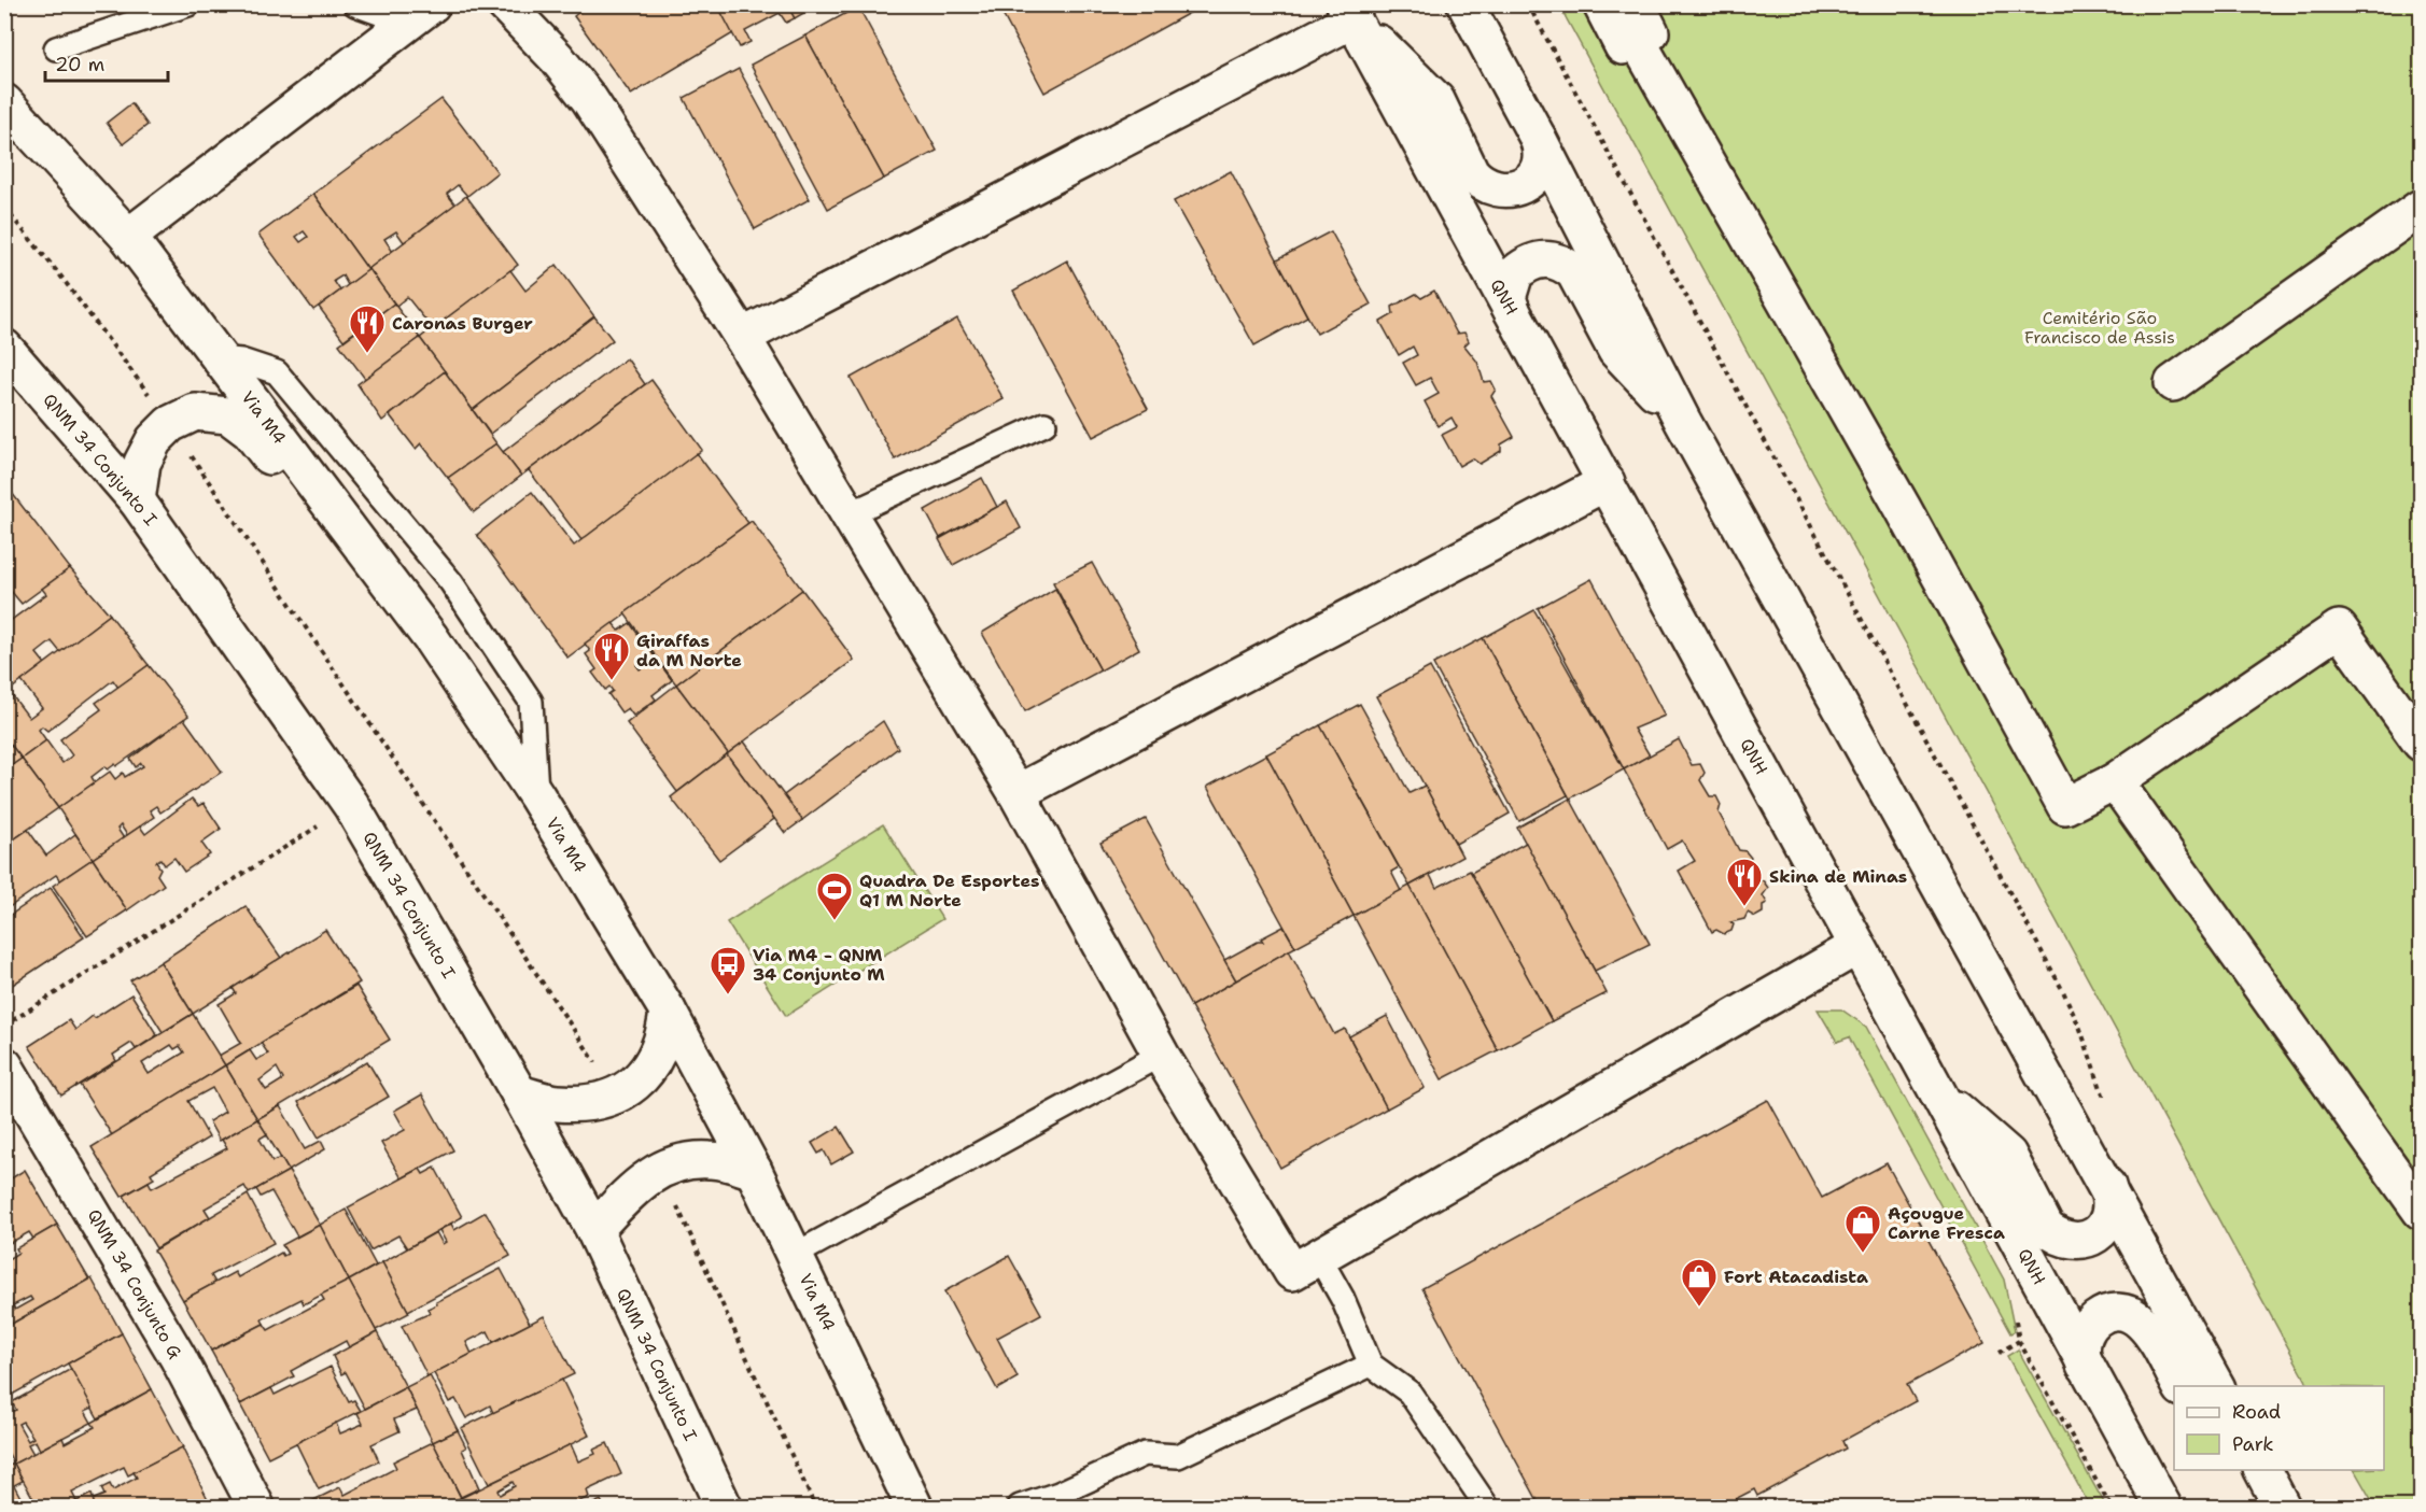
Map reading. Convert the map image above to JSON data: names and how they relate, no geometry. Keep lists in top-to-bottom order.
{
  "streets": {
    "street": [
      "QNH",
      "Via M4",
      "QNM 34 Conjunto I",
      "QNM 34 Conjunto G"
    ]
  },
  "parks": ["Cemitério São Francisco de Assis"],
  "places": {
    "restaurant": ["Caronas Burger", "Giraffas da M Norte", "Skina de Minas"],
    "sports": ["Quadra De Esportes Q1 M Norte"],
    "bus stop": ["Via M4 - QNM 34 Conjunto M"],
    "shop": ["Açougue Carne Fresca", "Fort Atacadista"]
  },
  "legend": ["Road", "Park"],
  "scale_bar": "20 m"
}
